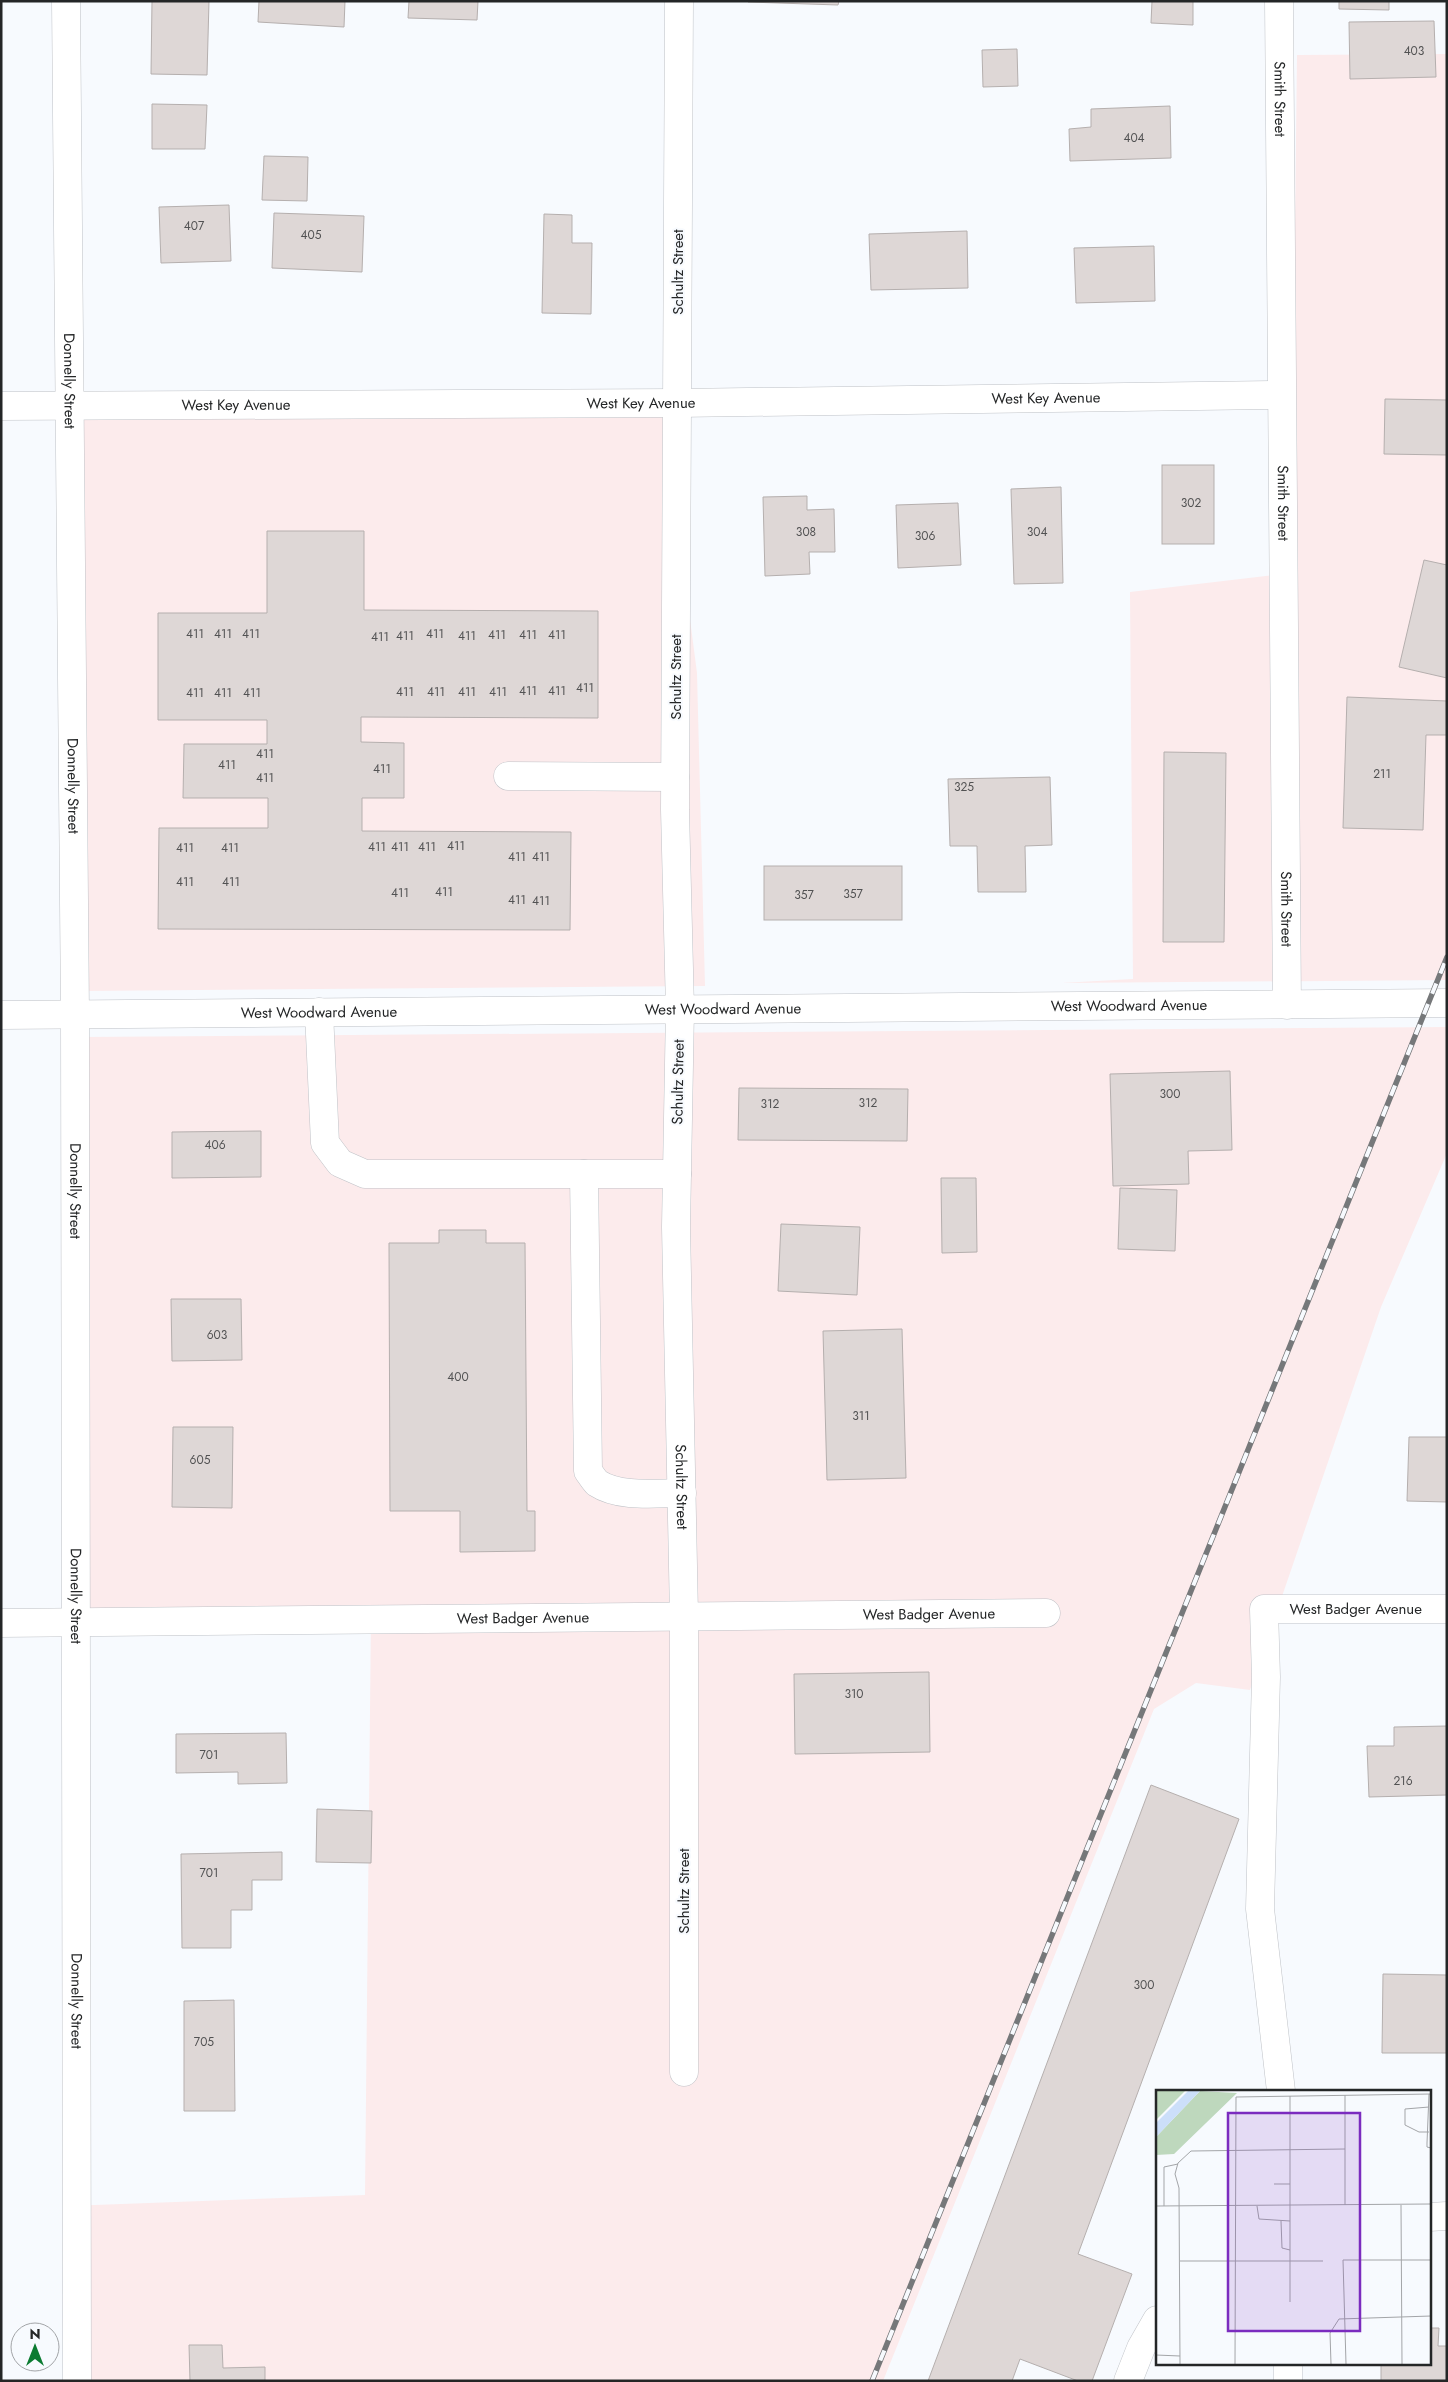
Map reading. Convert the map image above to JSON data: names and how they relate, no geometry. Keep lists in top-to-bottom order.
{
  "streets": {
    "street": [
      "Smith Street",
      "Schultz Street",
      "Donnelly Street",
      "West Key Avenue",
      "West Woodward Avenue",
      "West Badger Avenue"
    ]
  },
  "crossings": [
    ["Smith Street", "West Key Avenue"],
    ["Smith Street", "West Woodward Avenue"],
    ["Schultz Street", "West Key Avenue"],
    ["Schultz Street", "West Woodward Avenue"],
    ["Schultz Street", "West Badger Avenue"],
    ["Donnelly Street", "West Key Avenue"],
    ["Donnelly Street", "West Woodward Avenue"],
    ["Donnelly Street", "West Badger Avenue"]
  ],
  "house_numbers": [
    "403",
    "404",
    "407",
    "405",
    "302",
    "308",
    "304",
    "306",
    "411",
    "411",
    "411",
    "411",
    "411",
    "411",
    "411",
    "411",
    "411",
    "411",
    "411",
    "411",
    "411",
    "411",
    "411",
    "411",
    "411",
    "411",
    "411",
    "411",
    "411",
    "411",
    "411",
    "211",
    "411",
    "325",
    "411",
    "411",
    "411",
    "411",
    "411",
    "411",
    "411",
    "411",
    "411",
    "411",
    "411",
    "411",
    "357",
    "357",
    "411",
    "411",
    "300",
    "312",
    "312",
    "406",
    "603",
    "400",
    "311",
    "605",
    "310",
    "701",
    "216",
    "701",
    "300",
    "705"
  ],
  "north": "top"
}
